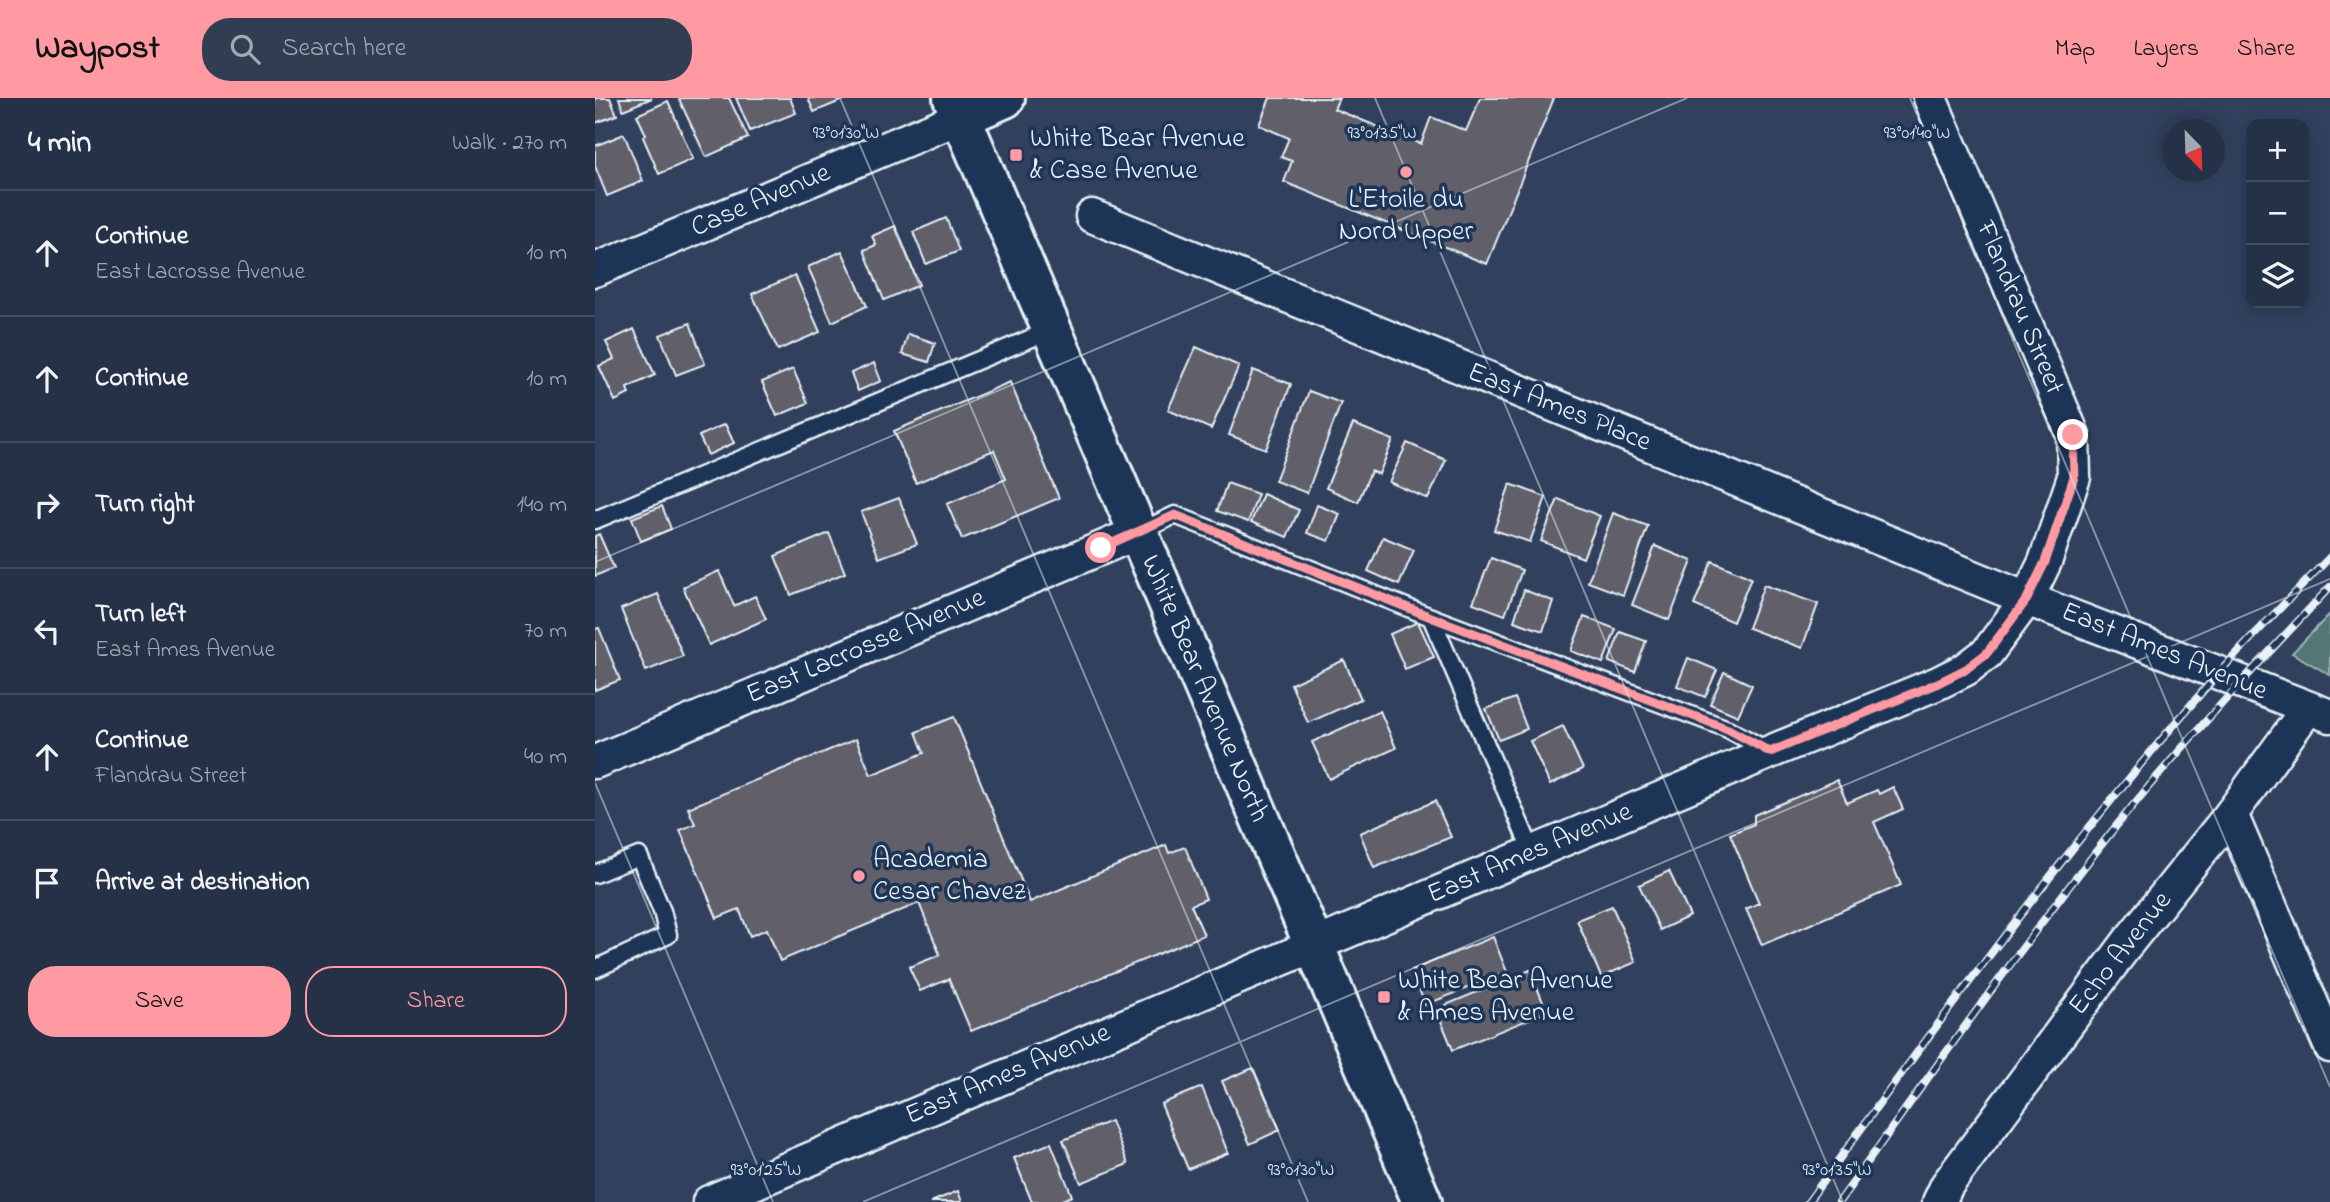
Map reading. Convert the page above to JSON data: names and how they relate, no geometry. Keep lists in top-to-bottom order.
{
  "streets": {
    "main road": ["Case Avenue", "White Bear Avenue North"],
    "street": [
      "Flandrau Street",
      "East Ames Place",
      "East Lacrosse Avenue",
      "East Ames Avenue",
      "Echo Avenue"
    ]
  },
  "crossings": [
    ["Case Avenue", "White Bear Avenue North"],
    ["Flandrau Street", "East Ames Place"],
    ["Flandrau Street", "East Ames Avenue"],
    ["East Ames Place", "East Ames Avenue"],
    ["East Lacrosse Avenue", "White Bear Avenue North"],
    ["East Ames Avenue", "White Bear Avenue North"],
    ["East Ames Avenue", "Echo Avenue"]
  ],
  "places": {
    "transit": ["White Bear Avenue & Case Avenue", "White Bear Avenue & Ames Avenue"],
    "other": ["L'Etoile du Nord Upper", "Academia Cesar Chavez"]
  },
  "north": "bottom right",
  "page": {
    "header": "Waypost",
    "search": "Search here",
    "nav": ["Map", "Layers", "Share"],
    "heading": ["4 min", "Walk · 270 m"],
    "map_buttons": ["+", "−"],
    "list": [
      ["Continue", "East Lacrosse Avenue", "10 m"],
      ["Continue", "10 m"],
      ["Turn right", "140 m"],
      ["Turn left", "East Ames Avenue", "70 m"],
      ["Continue", "Flandrau Street", "40 m"],
      "Arrive at destination"
    ],
    "buttons": ["Save", "Share"]
  },
  "coordinates": [
    "93°01'30\"W",
    "93°01'35\"W",
    "93°01'40\"W",
    "93°01'25\"W"
  ]
}
